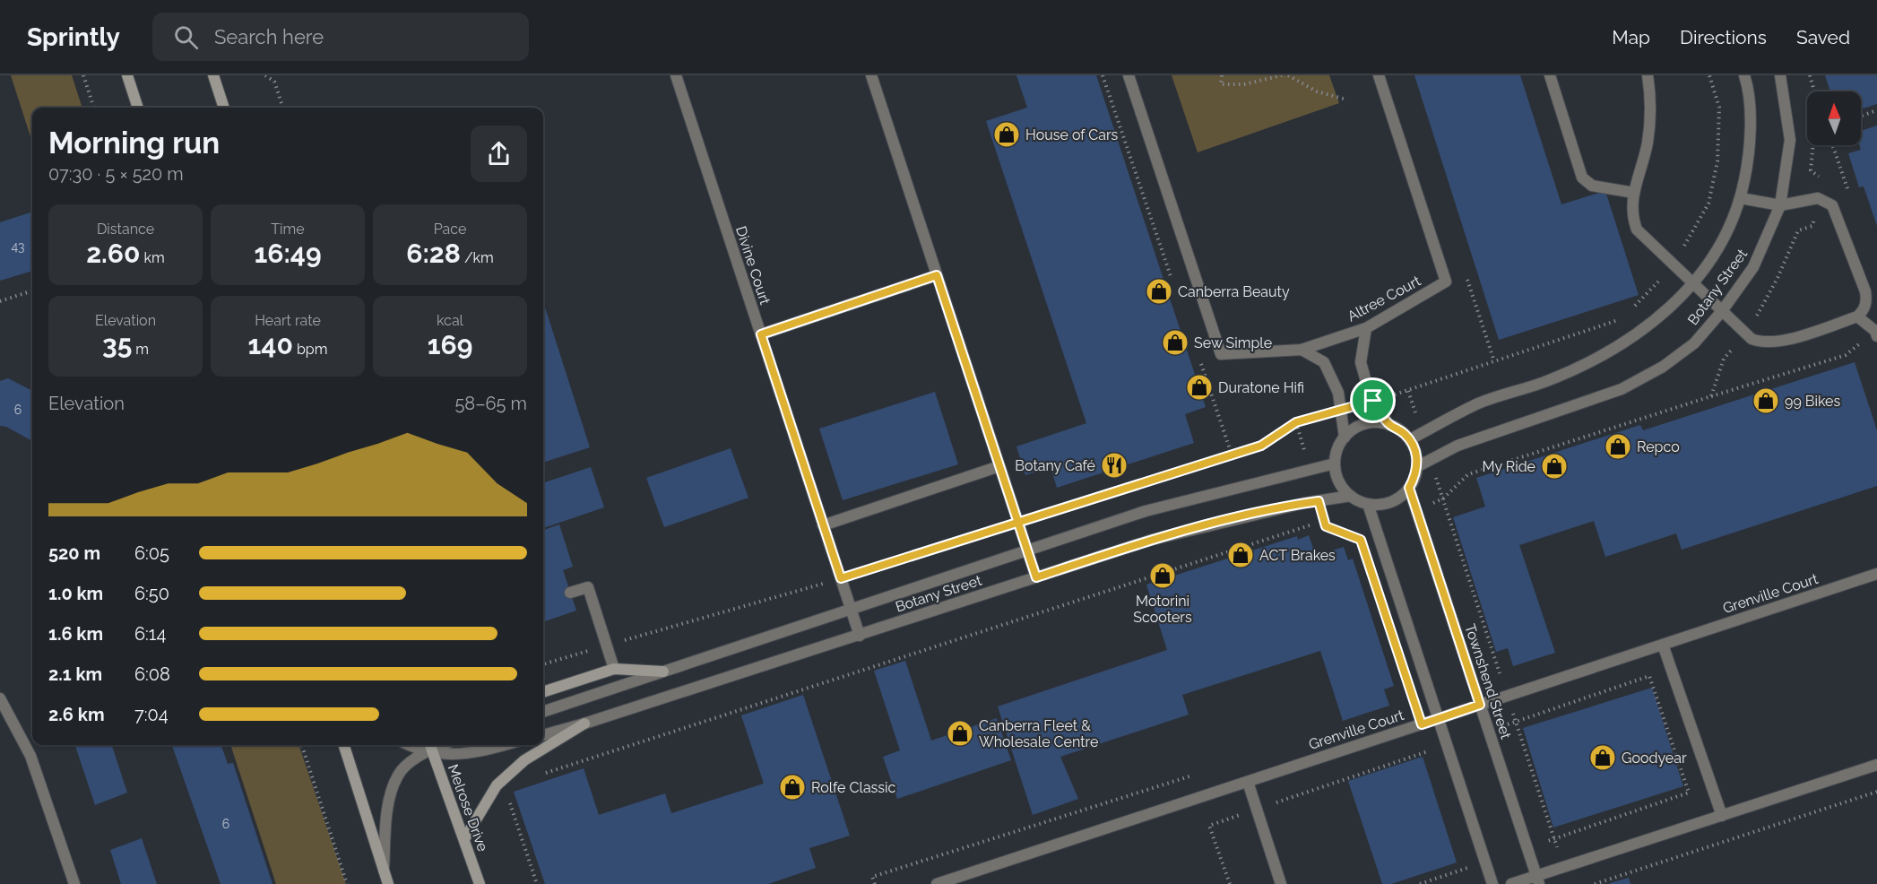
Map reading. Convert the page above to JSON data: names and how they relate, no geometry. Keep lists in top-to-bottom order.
{
  "streets": {
    "main road": ["Melrose Drive"],
    "street": [
      "Divine Court",
      "Botany Street",
      "Altree Court",
      "Grenville Court",
      "Townshend Street"
    ]
  },
  "crossings": [
    ["Divine Court", "Botany Street"],
    ["Botany Street", "Townshend Street"],
    ["Grenville Court", "Townshend Street"]
  ],
  "places": {
    "shop": [
      "House of Cars",
      "Canberra Beauty",
      "Sew Simple",
      "Duratone Hifi",
      "99 Bikes",
      "Repco",
      "My Ride",
      "ACT Brakes",
      "Motorini Scooters",
      "Canberra Fleet & Wholesale Centre",
      "Goodyear",
      "Rolfe Classic"
    ],
    "restaurant": ["Botany Café"]
  },
  "house_numbers": ["43", "6", "6"],
  "north": "top",
  "page": {
    "header": "Sprintly",
    "search": "Search here",
    "nav": ["Map", "Directions", "Saved"],
    "heading": ["Morning run", "07:30 · 5 × 520 m"],
    "stats": [
      ["Distance", "2.60 km"],
      ["Time", "16:49"],
      ["Pace", "6:28 /km"],
      ["Elevation", "35 m"],
      ["Heart rate", "140 bpm"],
      ["kcal", "169"]
    ],
    "chart": ["Elevation", "58–65 m"],
    "list": [
      {
        "name": "520 m",
        "note": "6:05"
      },
      {
        "name": "1.0 km",
        "note": "6:50"
      },
      {
        "name": "1.6 km",
        "note": "6:14"
      },
      {
        "name": "2.1 km",
        "note": "6:08"
      },
      {
        "name": "2.6 km",
        "note": "7:04"
      }
    ]
  }
}
